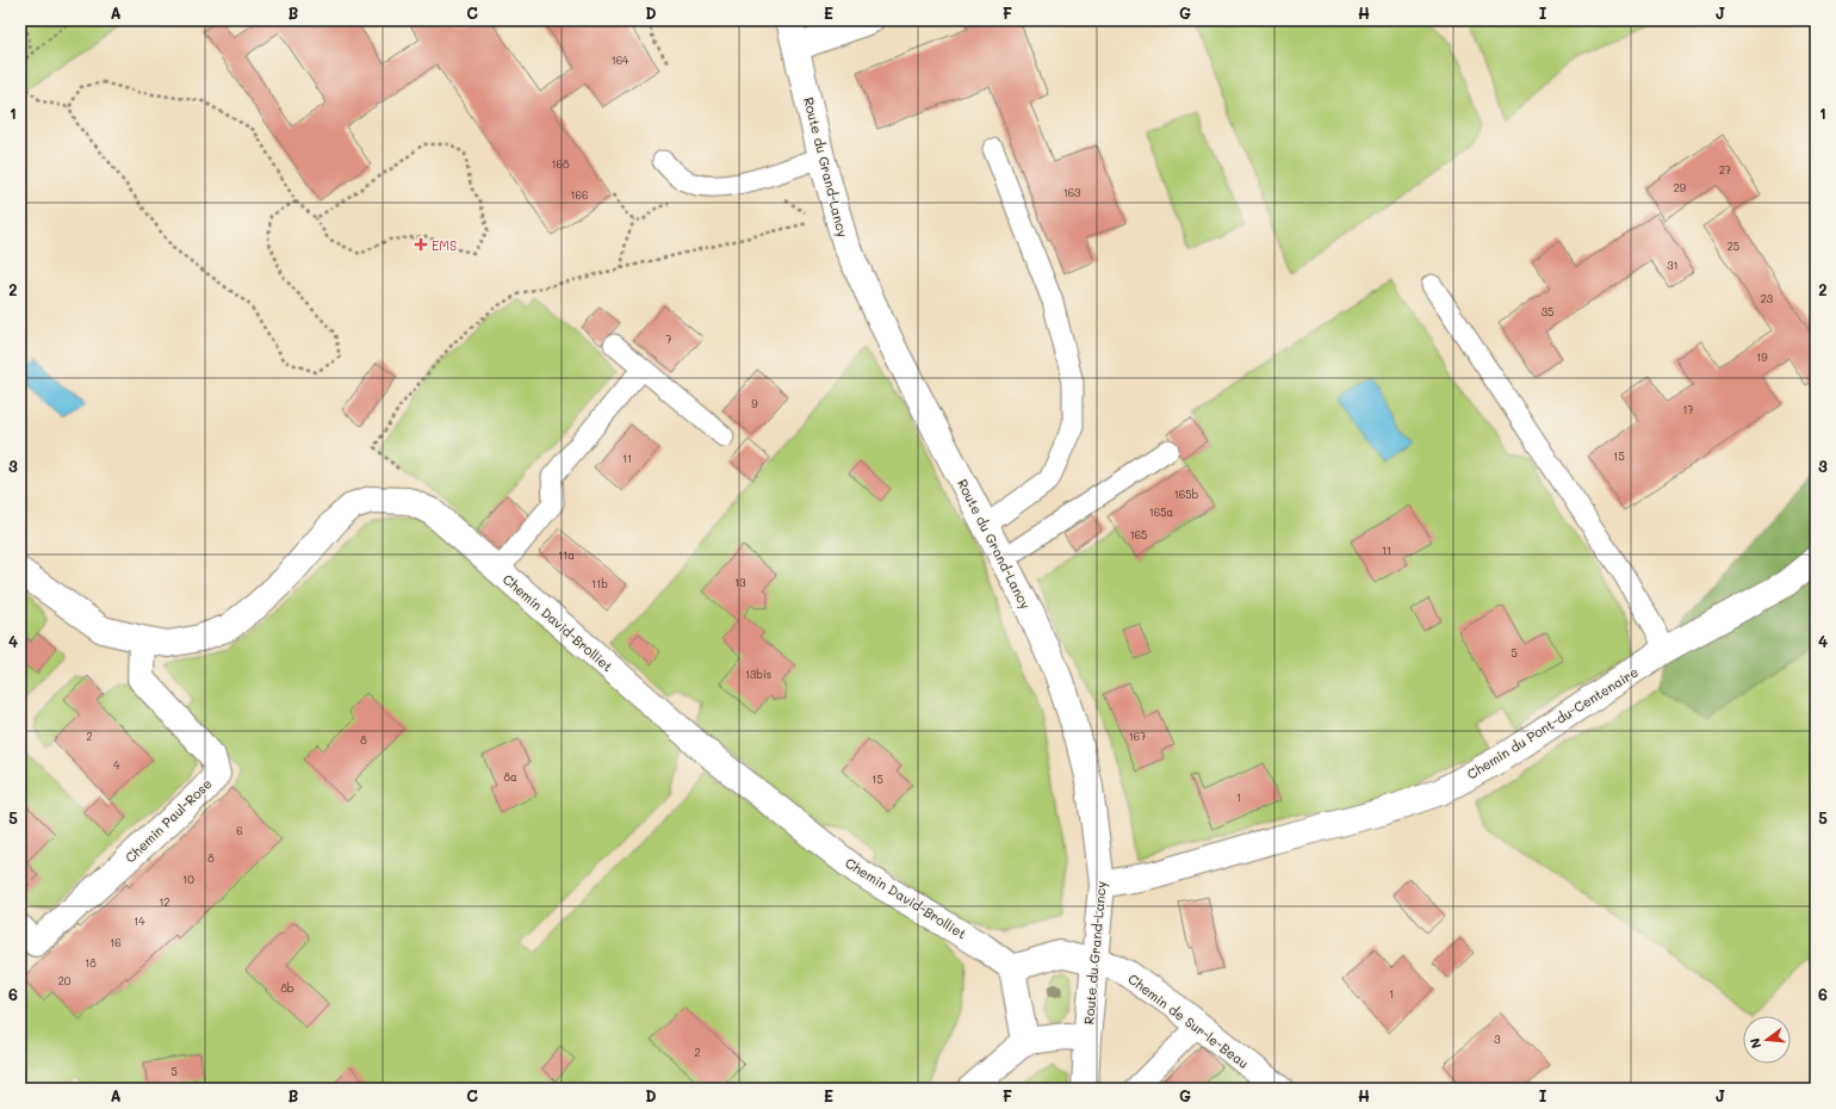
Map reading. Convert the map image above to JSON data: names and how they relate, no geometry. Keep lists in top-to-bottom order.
{
  "streets": {
    "street": [
      "Route du Grand-Lancy",
      "Chemin David-Brolliet",
      "Chemin du Pont-du-Centenaire",
      "Chemin Paul-Rose",
      "Chemin de Sur-le-Beau"
    ]
  },
  "crossings": [
    ["Route du Grand-Lancy", "Chemin du Pont-du-Centenaire"],
    ["Route du Grand-Lancy", "Chemin de Sur-le-Beau"],
    ["Chemin David-Brolliet", "Chemin Paul-Rose"]
  ],
  "places": {
    "health": ["EMS"]
  },
  "house_numbers": [
    "164",
    "168",
    "27",
    "29",
    "163",
    "166",
    "25",
    "31",
    "23",
    "35",
    "7",
    "19",
    "9",
    "17",
    "15",
    "11",
    "165b",
    "165a",
    "165",
    "11",
    "11a",
    "13",
    "11b",
    "5",
    "13bis",
    "2",
    "167",
    "8",
    "4",
    "8a",
    "15",
    "1",
    "6",
    "8",
    "10",
    "12",
    "14",
    "16",
    "18",
    "20",
    "8b",
    "1",
    "3",
    "2",
    "5"
  ],
  "north": "left",
  "grid": {
    "columns": [
      "A",
      "B",
      "C",
      "D",
      "E",
      "F",
      "G",
      "H",
      "I",
      "J"
    ],
    "rows": [
      "1",
      "2",
      "3",
      "4",
      "5",
      "6"
    ]
  }
}
